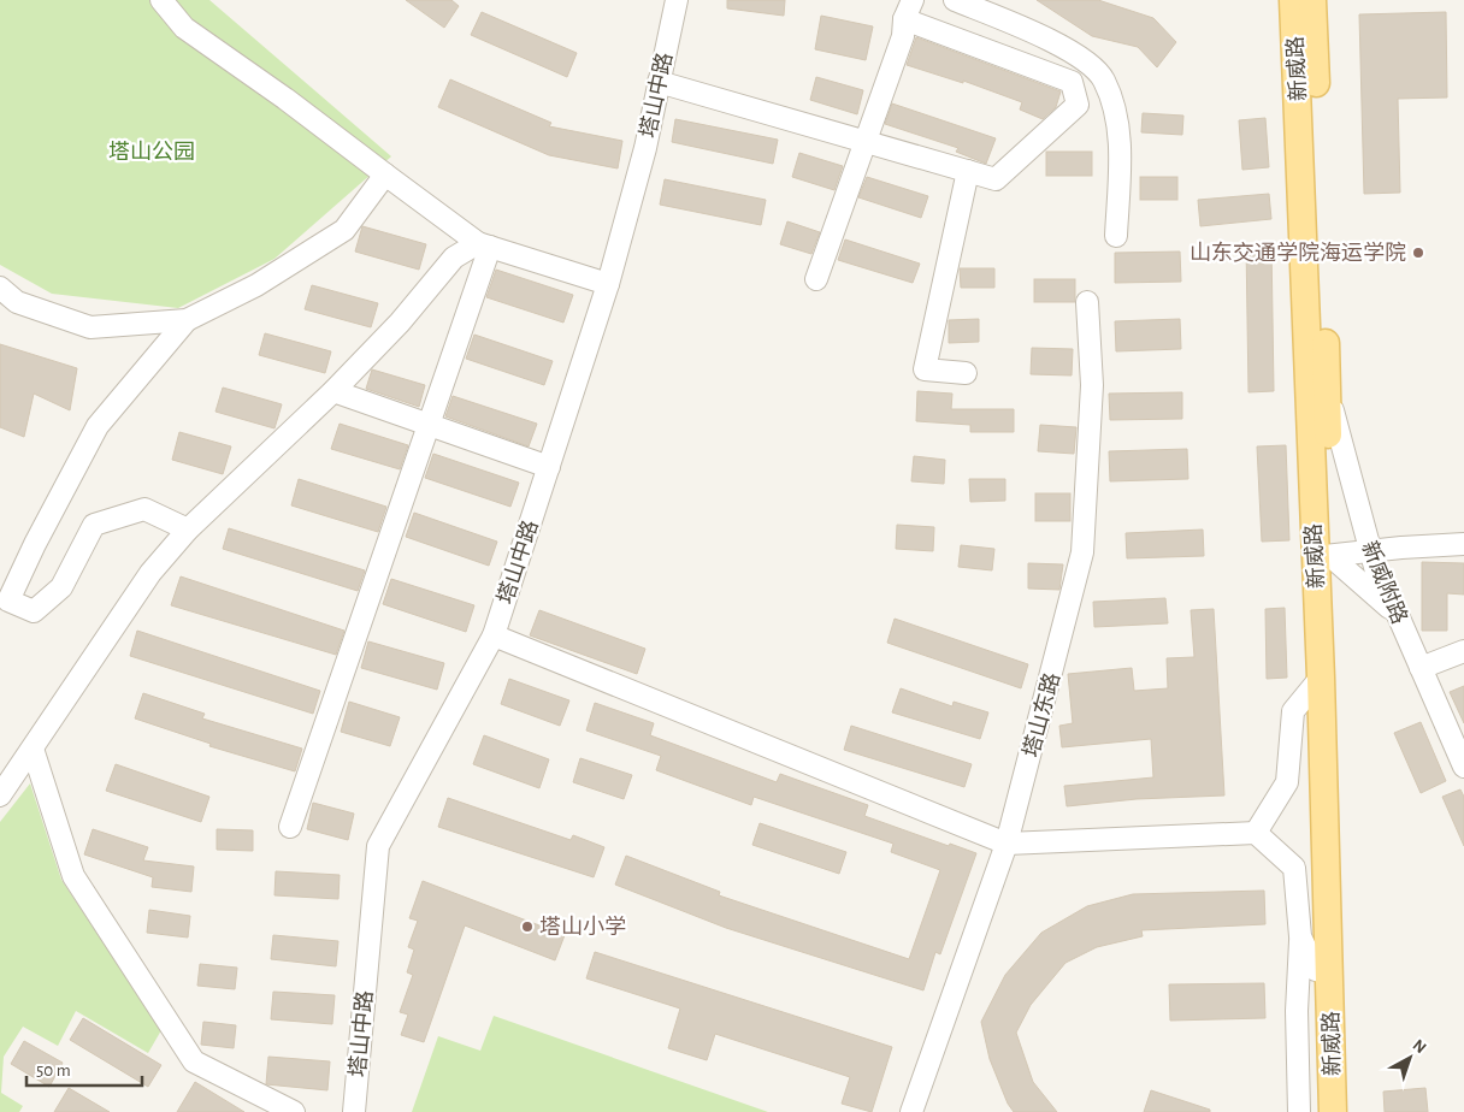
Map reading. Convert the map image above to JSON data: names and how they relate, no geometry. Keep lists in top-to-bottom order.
{
  "streets": {
    "main road": ["新威路"],
    "street": ["塔山中路", "新威附路", "塔山东路"]
  },
  "crossings": [
    ["新威路", "新威附路"]
  ],
  "parks": ["塔山公园"],
  "places": ["山东交通学院海运学院", "塔山小学"],
  "scale_bar": "50 m",
  "north": "top right"
}
